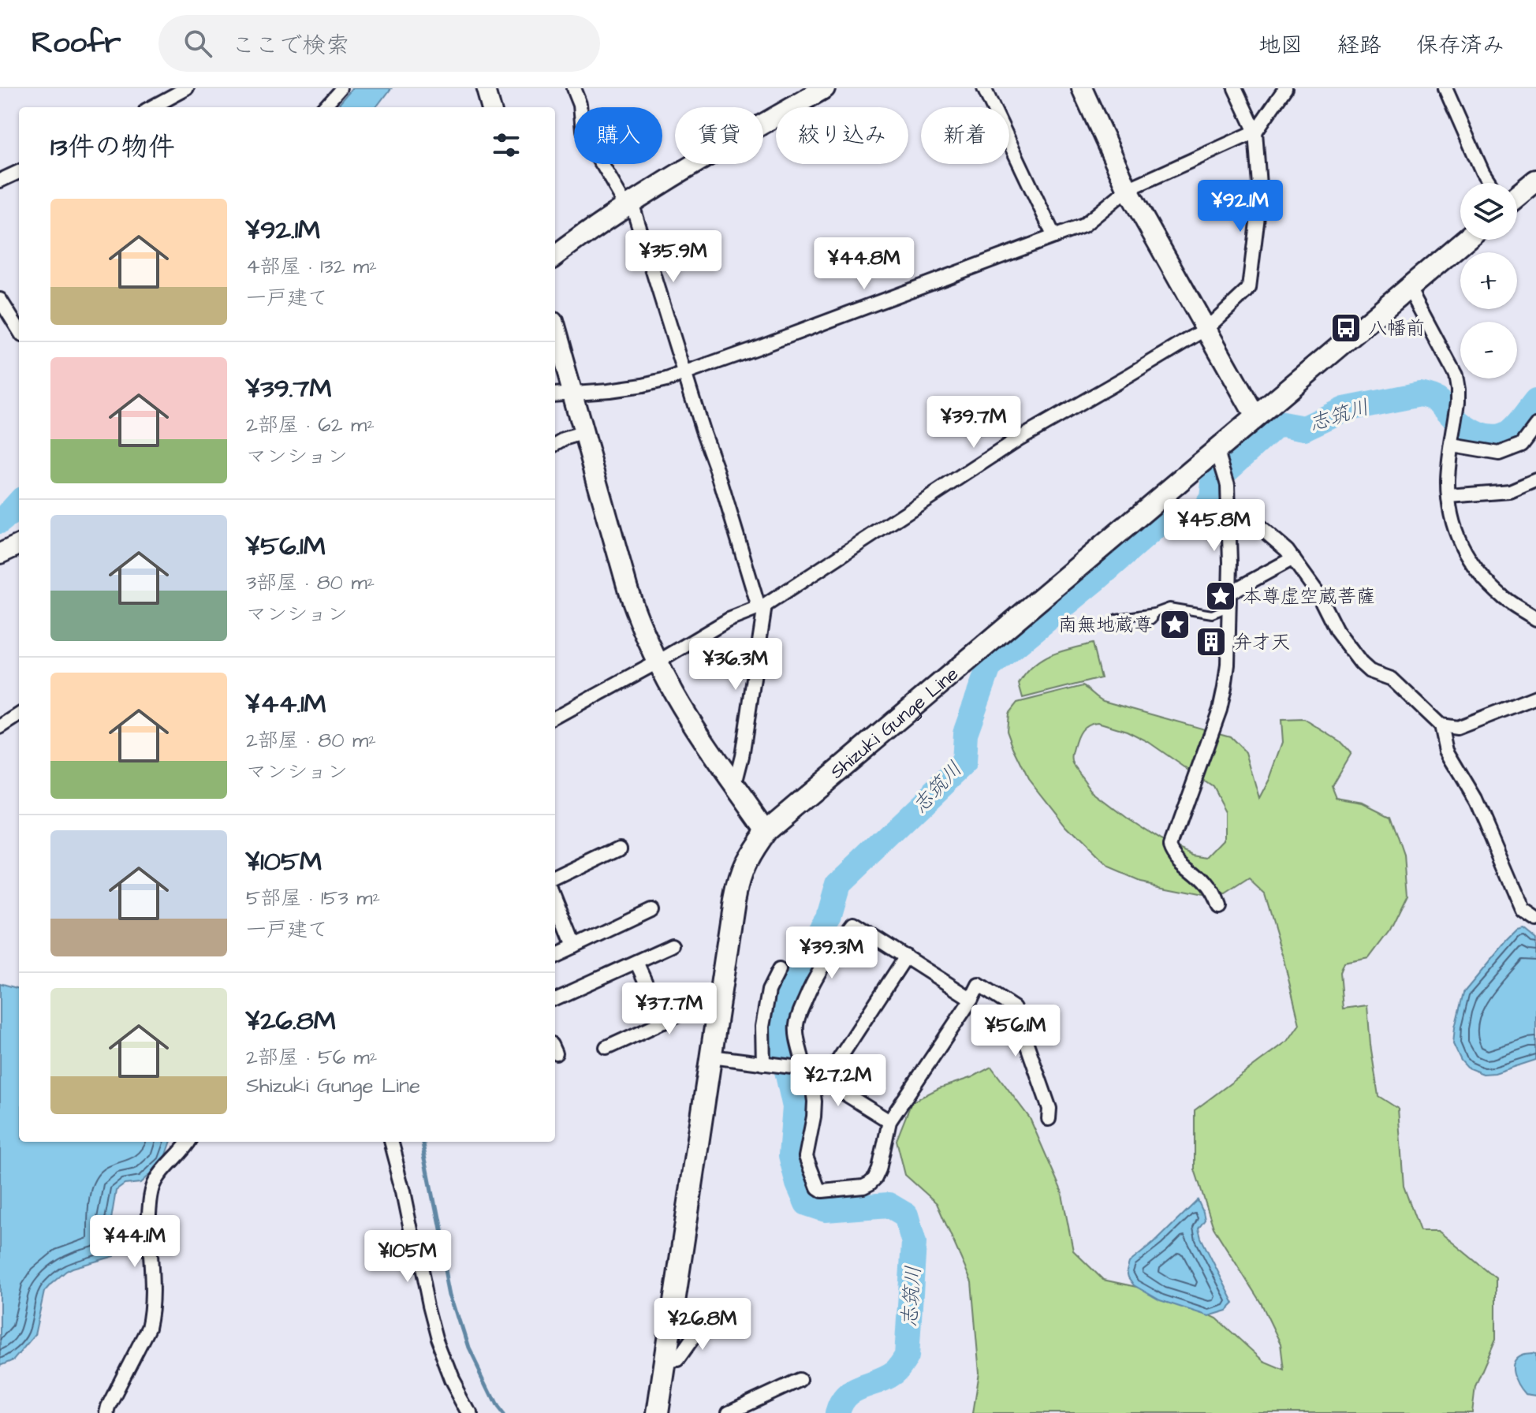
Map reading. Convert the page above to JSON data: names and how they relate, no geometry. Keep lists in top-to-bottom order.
{
  "streets": {
    "main road": ["Shizuki Gunge Line"]
  },
  "water": ["志筑川"],
  "places": {
    "bus stop": ["八幡前"],
    "place": ["本尊虚空蔵菩薩", "南無地蔵尊"],
    "building": ["弁才天"]
  },
  "page": {
    "header": "Roofr",
    "search": "ここで検索",
    "nav": ["地図", "経路", "保存済み"],
    "chip": [
      "購入",
      "賃貸",
      "絞り込み",
      "新着"
    ],
    "heading": "13件の物件",
    "price": [
      "¥92.1M",
      "¥35.9M",
      "¥44.8M",
      "¥39.7M",
      "¥45.8M",
      "¥36.3M",
      "¥39.3M",
      "¥37.7M",
      "¥56.1M",
      "¥27.2M",
      "¥44.1M",
      "¥105M",
      "¥26.8M"
    ],
    "map_buttons": ["+", "−"],
    "list": [
      {
        "name": "¥92.1M",
        "note": "4部屋 · 132 m² · 一戸建て"
      },
      {
        "name": "¥39.7M",
        "note": "2部屋 · 62 m² · マンション"
      },
      {
        "name": "¥56.1M",
        "note": "3部屋 · 80 m² · マンション"
      },
      {
        "name": "¥44.1M",
        "note": "2部屋 · 80 m² · マンション"
      },
      {
        "name": "¥105M",
        "note": "5部屋 · 153 m² · 一戸建て"
      },
      {
        "name": "¥26.8M",
        "note": "2部屋 · 56 m² · Shizuki Gunge Line"
      }
    ]
  }
}
